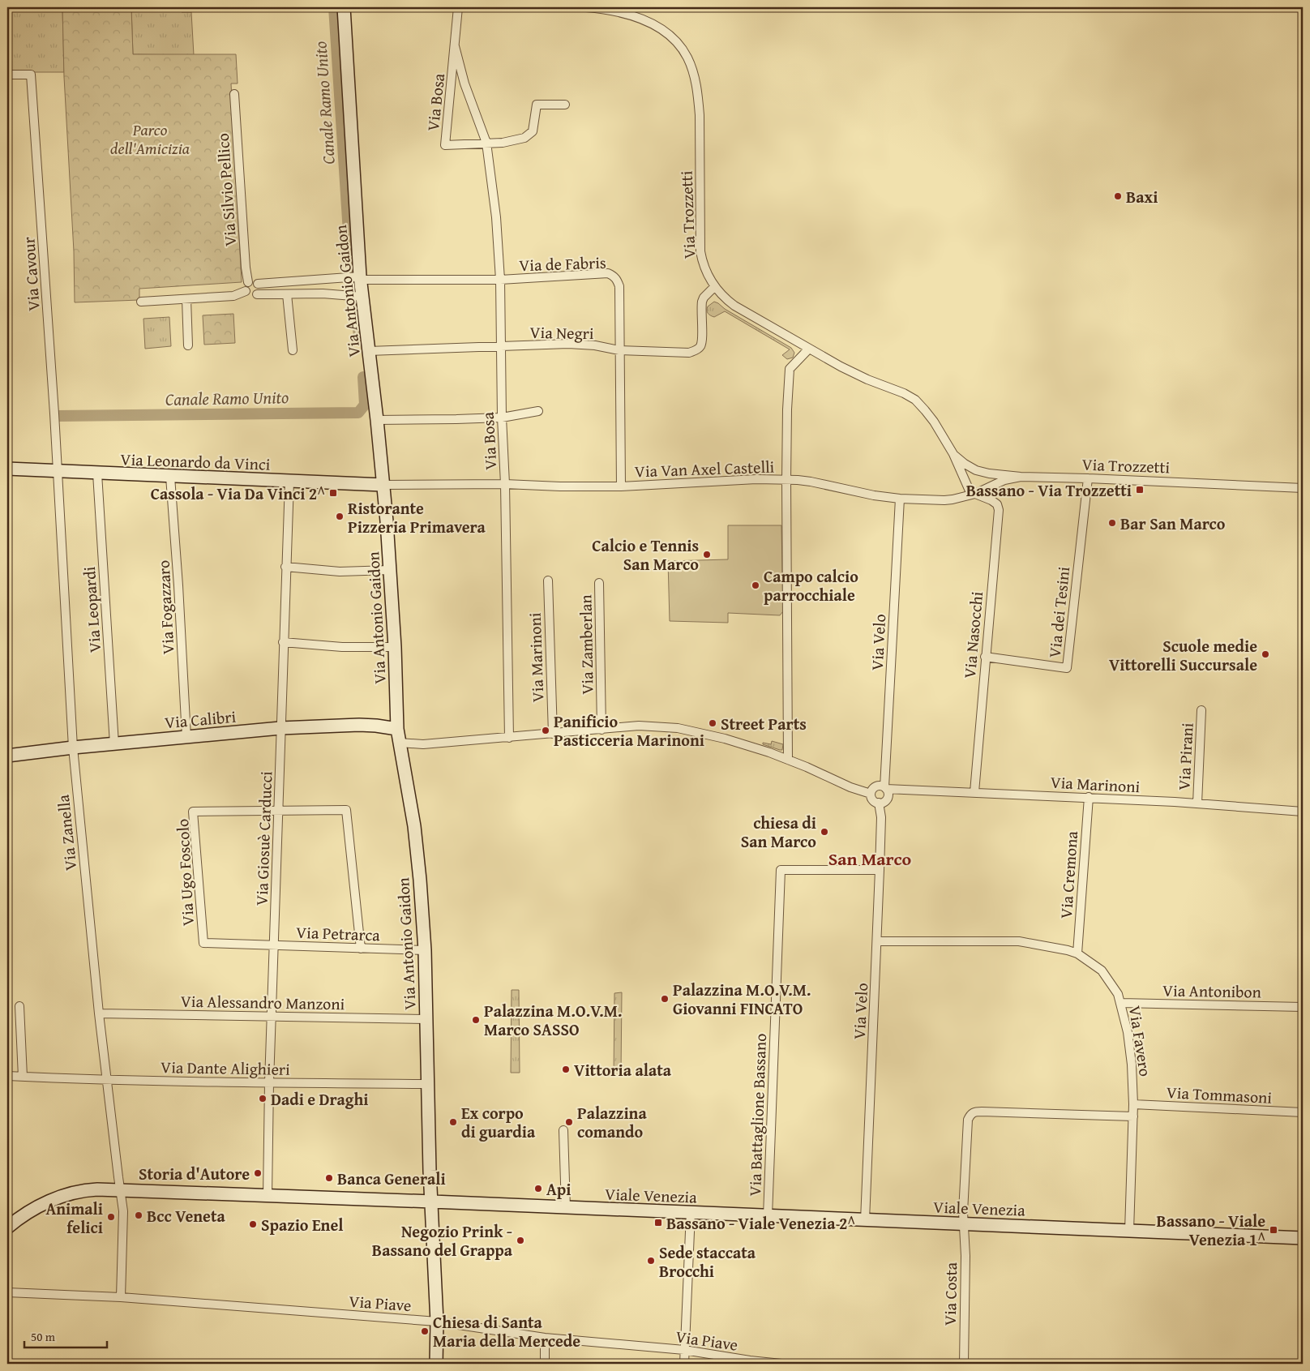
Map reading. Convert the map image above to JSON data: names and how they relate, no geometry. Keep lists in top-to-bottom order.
{
  "streets": {
    "street": [
      "Via Bosa",
      "Via Silvio Pellico",
      "Via Trozzetti",
      "Via de Fabris",
      "Via Cavour",
      "Via Antonio Gaidon",
      "Via Negri",
      "Via Leonardo da Vinci",
      "Via Van Axel Castelli",
      "Via Fogazzaro",
      "Via Leopardi",
      "Via dei Tesini",
      "Via Nasocchi",
      "Via Velo",
      "Via Zamberlan",
      "Via Marinoni",
      "Via Calibri",
      "Via Pirani",
      "Via Zanella",
      "Via Giosuè Carducci",
      "Via Ugo Foscolo",
      "Via Cremona",
      "Via Petrarca",
      "Via Antonibon",
      "Via Alessandro Manzoni",
      "Via Favero",
      "Via Dante Alighieri",
      "Via Tommasoni",
      "Via Battaglione Bassano",
      "Viale Venezia",
      "Via Costa",
      "Via Piave"
    ]
  },
  "crossings": [
    ["Via Bosa", "Via de Fabris"],
    ["Via Bosa", "Via Negri"],
    ["Via Bosa", "Via Van Axel Castelli"],
    ["Via Trozzetti", "Via Van Axel Castelli"],
    ["Via Trozzetti", "Via dei Tesini"],
    ["Via Trozzetti", "Via Nasocchi"],
    ["Via de Fabris", "Via Antonio Gaidon"],
    ["Via de Fabris", "Via Negri"],
    ["Via Cavour", "Via Leonardo da Vinci"],
    ["Via Cavour", "Via Zanella"],
    ["Via Antonio Gaidon", "Via Negri"],
    ["Via Antonio Gaidon", "Via Leonardo da Vinci"],
    ["Via Antonio Gaidon", "Via Van Axel Castelli"],
    ["Via Antonio Gaidon", "Via Calibri"],
    ["Via Antonio Gaidon", "Via Petrarca"],
    ["Via Antonio Gaidon", "Via Alessandro Manzoni"],
    ["Via Antonio Gaidon", "Via Dante Alighieri"],
    ["Via Antonio Gaidon", "Viale Venezia"],
    ["Via Antonio Gaidon", "Via Piave"],
    ["Via Leonardo da Vinci", "Via Van Axel Castelli"],
    ["Via Leonardo da Vinci", "Via Fogazzaro"],
    ["Via Leonardo da Vinci", "Via Leopardi"],
    ["Via Leonardo da Vinci", "Via Zanella"],
    ["Via Leonardo da Vinci", "Via Giosuè Carducci"],
    ["Via Van Axel Castelli", "Via Nasocchi"],
    ["Via Van Axel Castelli", "Via Velo"],
    ["Via Fogazzaro", "Via Calibri"],
    ["Via Leopardi", "Via Calibri"],
    ["Via dei Tesini", "Via Nasocchi"],
    ["Via Nasocchi", "Via Marinoni"],
    ["Via Velo", "Via Marinoni"],
    ["Via Velo", "Via Favero"],
    ["Via Velo", "Via Battaglione Bassano"],
    ["Via Velo", "Viale Venezia"],
    ["Via Marinoni", "Via Pirani"],
    ["Via Marinoni", "Via Cremona"],
    ["Via Calibri", "Via Zanella"],
    ["Via Calibri", "Via Giosuè Carducci"],
    ["Via Zanella", "Via Alessandro Manzoni"],
    ["Via Zanella", "Via Dante Alighieri"],
    ["Via Zanella", "Viale Venezia"],
    ["Via Giosuè Carducci", "Via Ugo Foscolo"],
    ["Via Giosuè Carducci", "Via Petrarca"],
    ["Via Giosuè Carducci", "Via Alessandro Manzoni"],
    ["Via Giosuè Carducci", "Via Dante Alighieri"],
    ["Via Giosuè Carducci", "Viale Venezia"],
    ["Via Ugo Foscolo", "Via Petrarca"],
    ["Via Cremona", "Via Favero"],
    ["Via Antonibon", "Via Favero"],
    ["Via Favero", "Via Tommasoni"],
    ["Via Favero", "Viale Venezia"],
    ["Via Favero", "Via Costa"],
    ["Via Battaglione Bassano", "Viale Venezia"],
    ["Viale Venezia", "Via Costa"]
  ],
  "districts": ["San Marco"],
  "water": ["Canale Ramo Unito"],
  "parks": ["Parco dell'Amicizia"],
  "places": {
    "other": [
      "Baxi",
      "Ristorante Pizzeria Primavera",
      "Bar San Marco",
      "Calcio e Tennis San Marco",
      "Campo calcio parrocchiale",
      "Scuole medie Vittorelli Succursale",
      "Street Parts",
      "Panificio Pasticceria Marinoni",
      "chiesa di San Marco",
      "Palazzina M.O.V.M. Giovanni FINCATO",
      "Palazzina M.O.V.M. Marco SASSO",
      "Vittoria alata",
      "Dadi e Draghi",
      "Ex corpo di guardia",
      "Palazzina comando",
      "Storia d'Autore",
      "Banca Generali",
      "Api",
      "Bcc Veneta",
      "Animali felici",
      "Spazio Enel",
      "Negozio Prink - Bassano del Grappa",
      "Sede staccata Brocchi",
      "Chiesa di Santa Maria della Mercede"
    ],
    "transit": [
      "Bassano - Via Trozzetti",
      "Cassola - Via Da Vinci 2^",
      "Bassano - Viale Venezia 2^",
      "Bassano - Viale Venezia 1^"
    ]
  },
  "scale_bar": "50 m"
}
